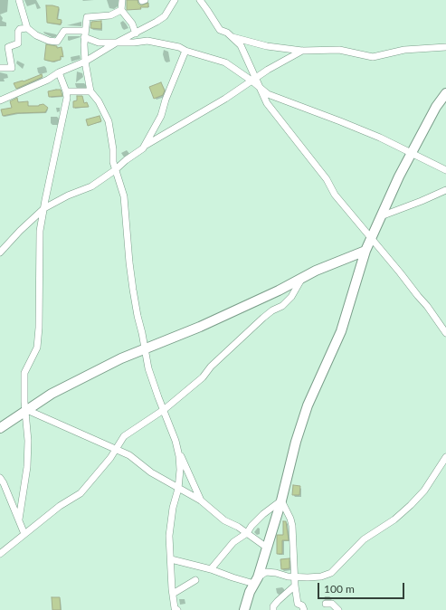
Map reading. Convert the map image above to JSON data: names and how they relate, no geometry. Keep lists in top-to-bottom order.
{
  "scale_bar": "100 m"
}
